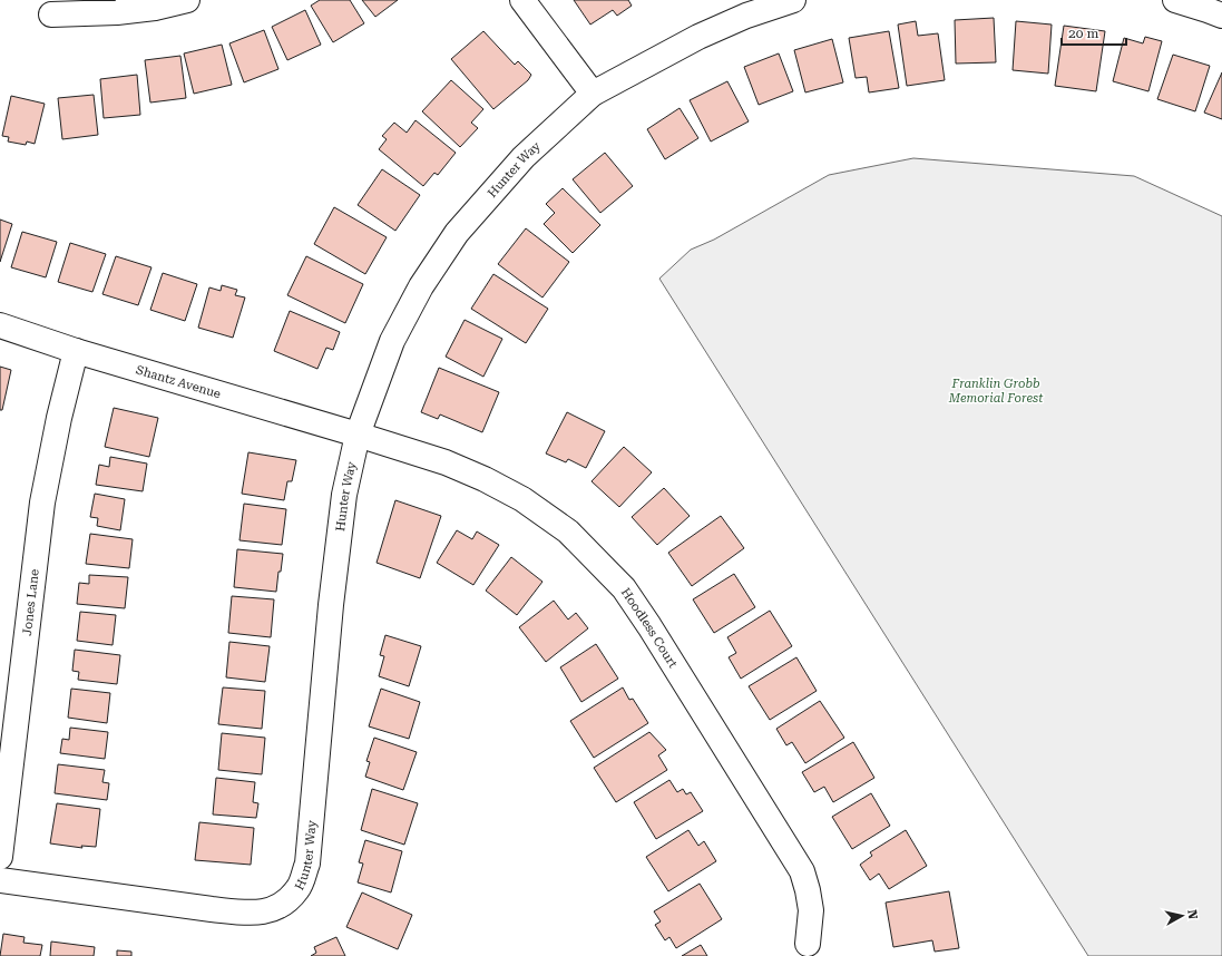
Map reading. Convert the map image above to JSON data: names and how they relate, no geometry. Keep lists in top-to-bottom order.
{
  "streets": {
    "street": [
      "Hunter Way",
      "Shantz Avenue",
      "Jones Lane",
      "Hoodless Court"
    ]
  },
  "crossings": [
    ["Hunter Way", "Shantz Avenue"],
    ["Hunter Way", "Hoodless Court"],
    ["Shantz Avenue", "Jones Lane"],
    ["Shantz Avenue", "Hoodless Court"]
  ],
  "parks": ["Franklin Grobb Memorial Forest"],
  "scale_bar": "20 m",
  "north": "right"
}
